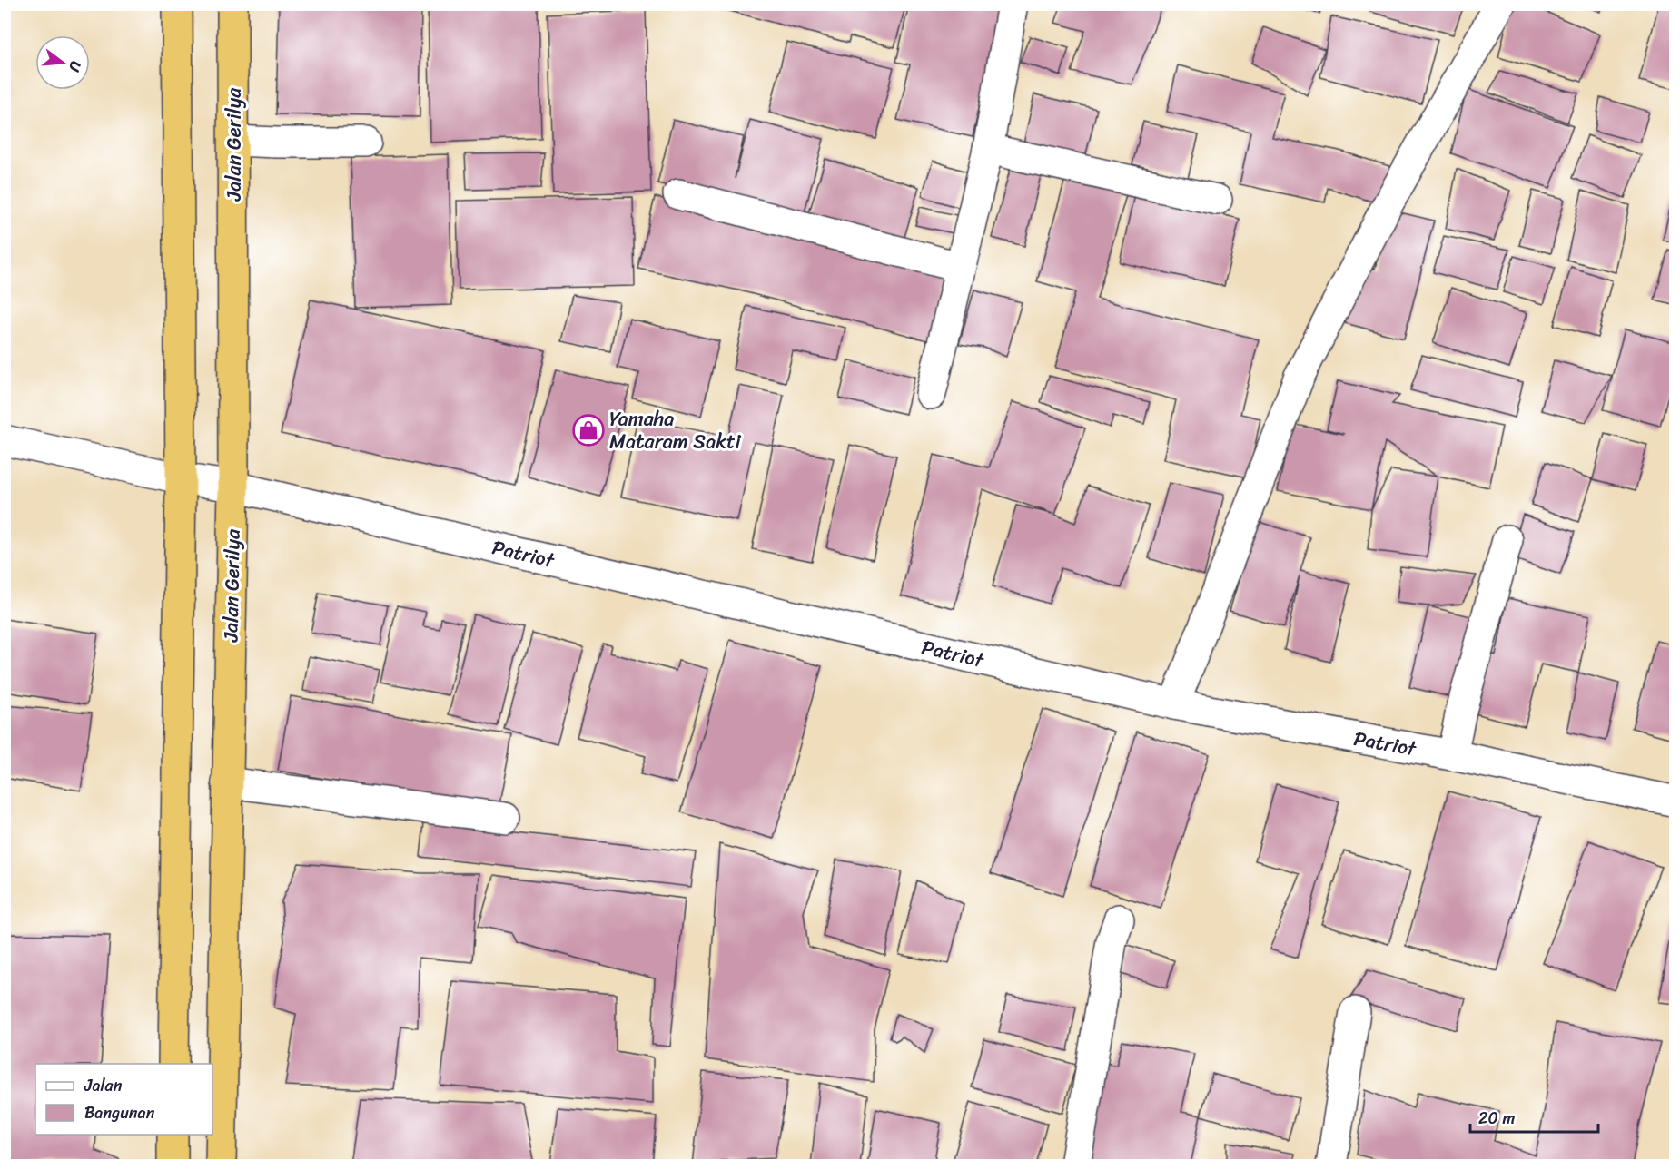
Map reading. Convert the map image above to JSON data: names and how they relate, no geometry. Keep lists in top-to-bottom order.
{
  "streets": {
    "highway": ["Jalan Gerilya"],
    "street": ["Patriot"]
  },
  "crossings": [
    ["Jalan Gerilya", "Patriot"]
  ],
  "places": {
    "shop": ["Yamaha Mataram Sakti"]
  },
  "legend": ["Jalan", "Bangunan"],
  "scale_bar": "20 m",
  "north": "right"
}
